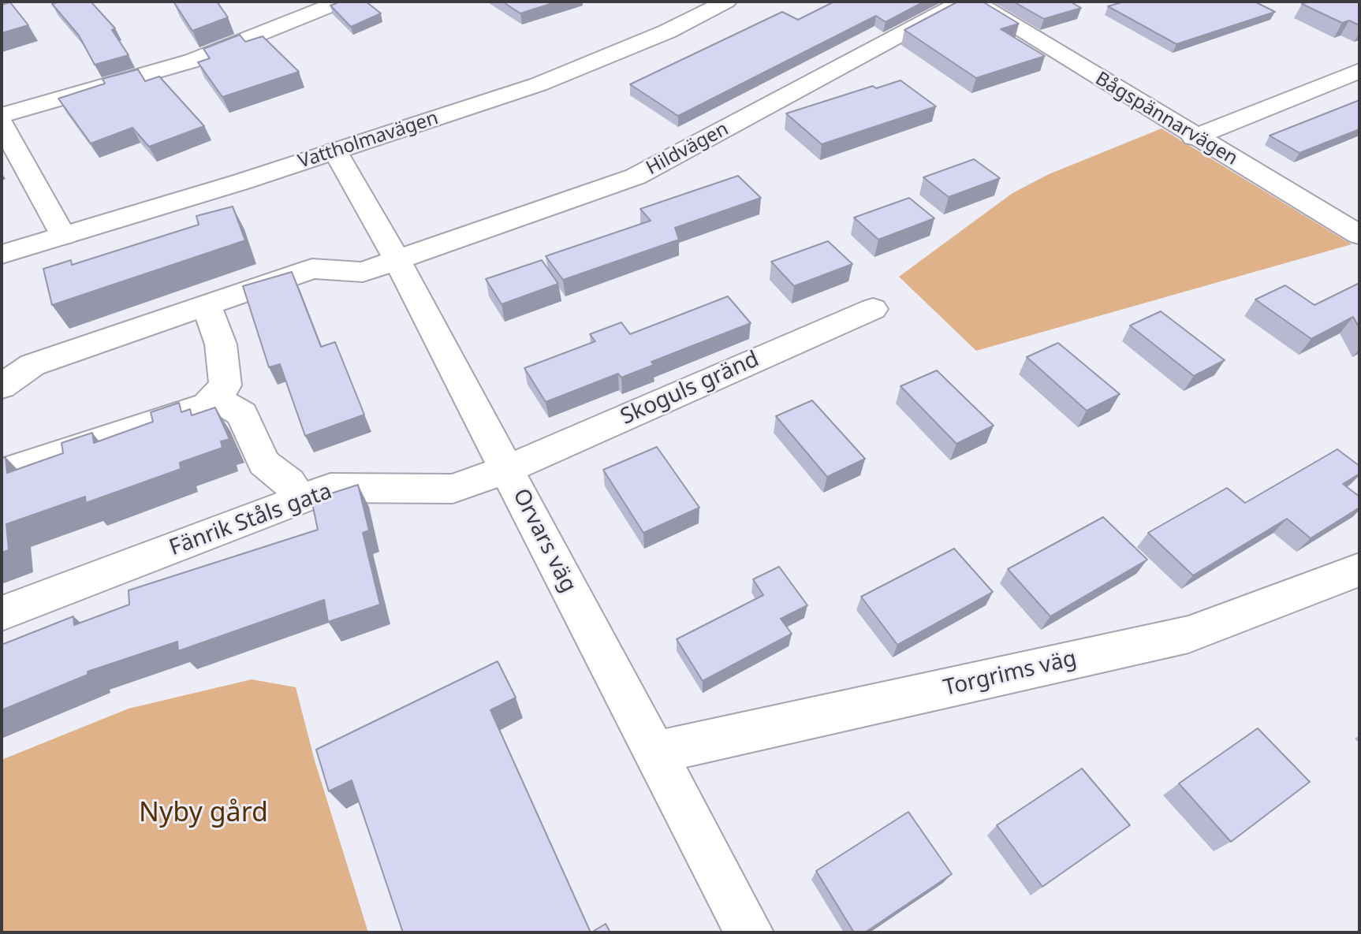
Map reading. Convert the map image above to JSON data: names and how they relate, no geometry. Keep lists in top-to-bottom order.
{
  "streets": {
    "street": [
      "Bågspännarvägen",
      "Vattholmavägen",
      "Hildvägen",
      "Skoguls gränd",
      "Fänrik Ståls gata",
      "Orvars väg",
      "Torgrims väg"
    ]
  },
  "crossings": [
    ["Vattholmavägen", "Orvars väg"],
    ["Hildvägen", "Orvars väg"],
    ["Skoguls gränd", "Fänrik Ståls gata"],
    ["Skoguls gränd", "Orvars väg"],
    ["Fänrik Ståls gata", "Orvars väg"],
    ["Orvars väg", "Torgrims väg"]
  ],
  "parks": ["Nyby gård"]
}
